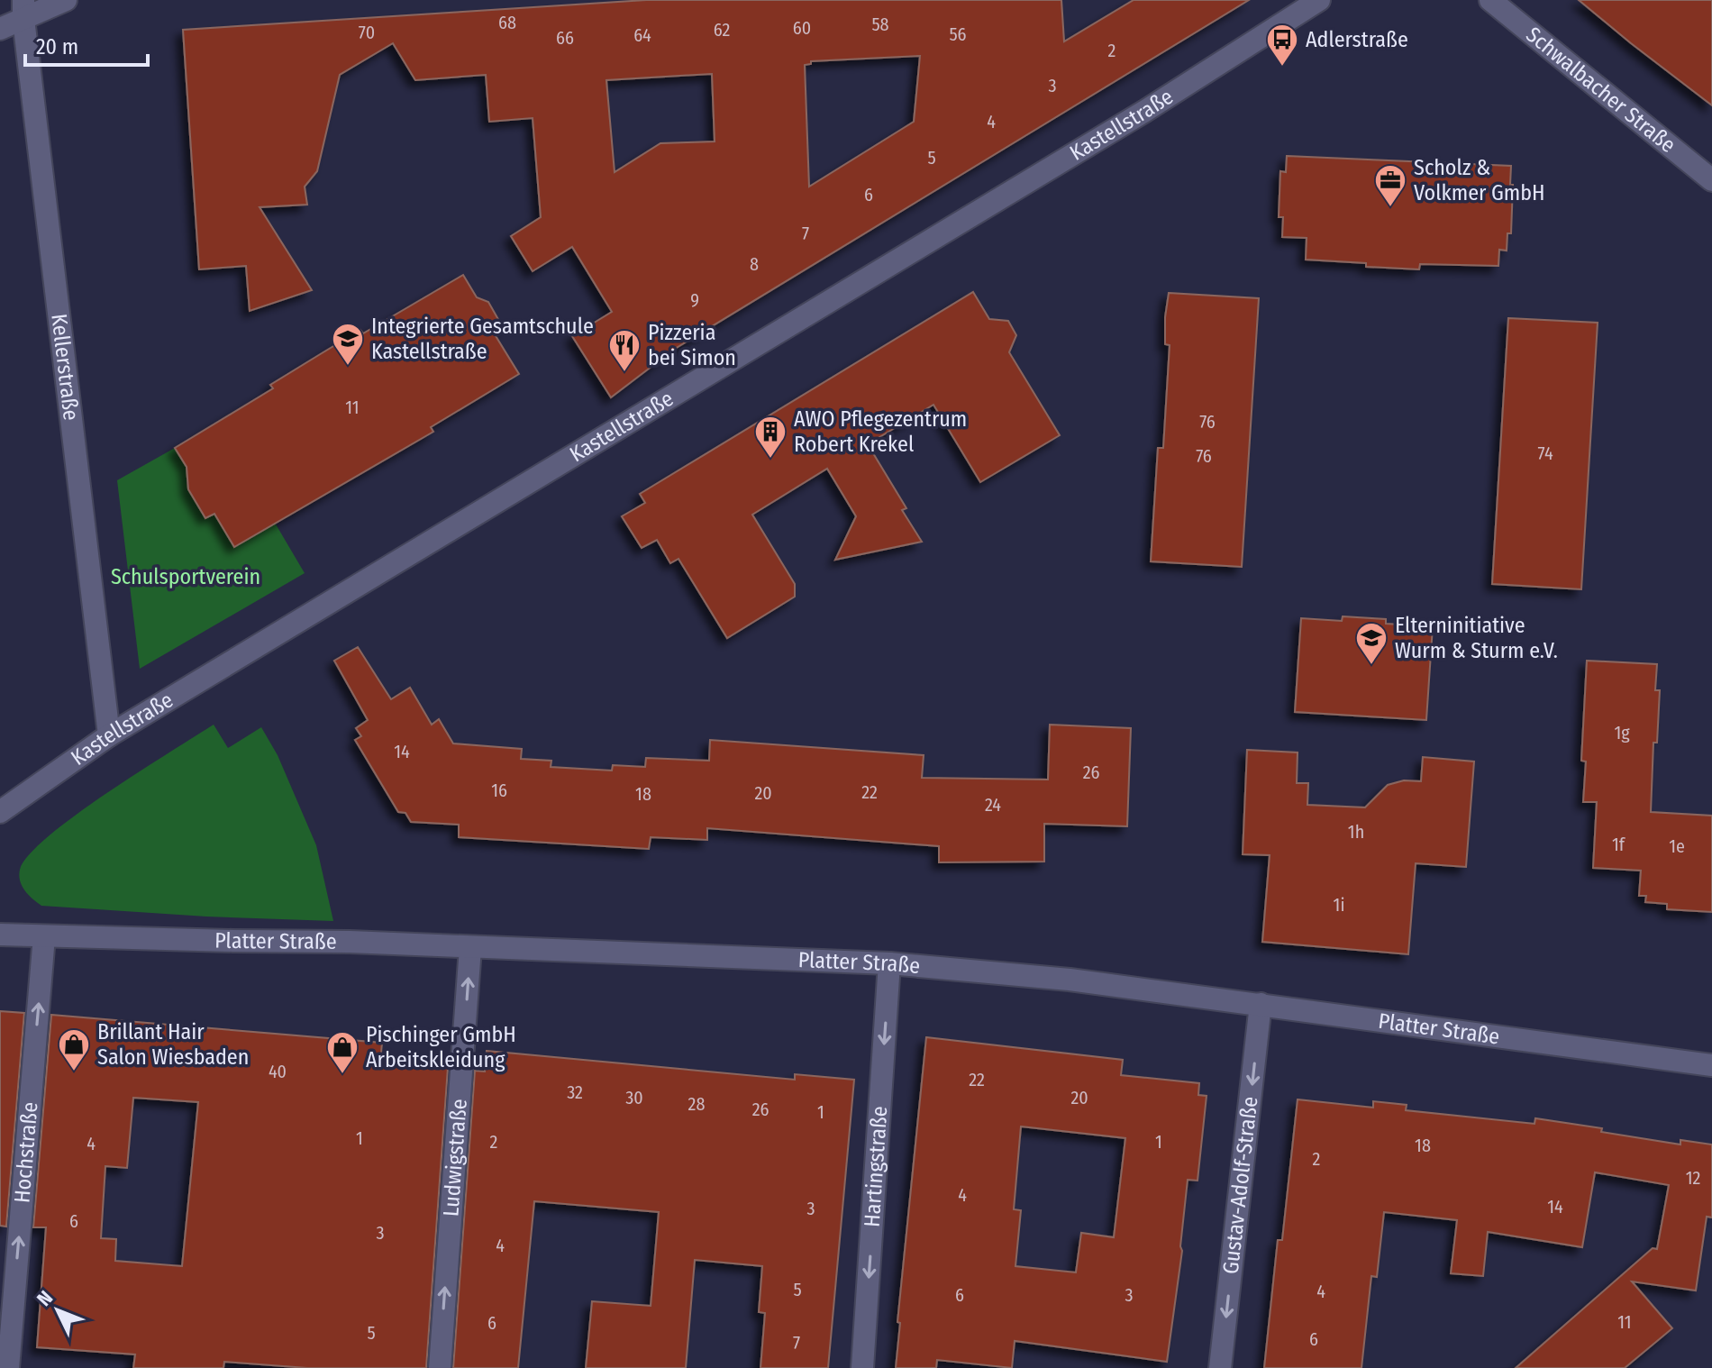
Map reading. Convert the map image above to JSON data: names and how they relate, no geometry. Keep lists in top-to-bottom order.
{
  "streets": {
    "street": [
      "Schwalbacher Straße",
      "Kastellstraße",
      "Kellerstraße",
      "Platter Straße",
      "Hochstraße",
      "Ludwigstraße",
      "Hartingstraße",
      "Gustav-Adolf-Straße"
    ]
  },
  "crossings": [
    ["Kastellstraße", "Kellerstraße"],
    ["Platter Straße", "Hochstraße"],
    ["Platter Straße", "Ludwigstraße"],
    ["Platter Straße", "Hartingstraße"],
    ["Platter Straße", "Gustav-Adolf-Straße"]
  ],
  "one_way": [
    "Hochstraße",
    "Ludwigstraße",
    "Hartingstraße",
    "Gustav-Adolf-Straße"
  ],
  "parks": ["Schulsportverein"],
  "places": {
    "bus stop": ["Adlerstraße"],
    "office": ["Scholz & Volkmer GmbH"],
    "school or university": ["Integrierte Gesamtschule Kastellstraße", "Elterninitiative Wurm & Sturm e.V."],
    "restaurant": ["Pizzeria bei Simon"],
    "building": ["AWO Pflegezentrum Robert Krekel"],
    "shop": ["Brillant Hair Salon Wiesbaden", "Pischinger GmbH Arbeitskleidung"]
  },
  "house_numbers": [
    "68",
    "58",
    "60",
    "62",
    "70",
    "56",
    "64",
    "66",
    "2",
    "3",
    "4",
    "5",
    "6",
    "7",
    "8",
    "9",
    "11",
    "76",
    "74",
    "76",
    "1g",
    "14",
    "26",
    "16",
    "22",
    "20",
    "18",
    "24",
    "1h",
    "1f",
    "1e",
    "1i",
    "40",
    "22",
    "32",
    "30",
    "20",
    "28",
    "26",
    "1",
    "1",
    "2",
    "1",
    "4",
    "18",
    "2",
    "12",
    "4",
    "14",
    "3",
    "6",
    "3",
    "4",
    "5",
    "4",
    "6",
    "3",
    "11",
    "6",
    "5",
    "6",
    "7"
  ],
  "scale_bar": "20 m",
  "north": "top left"
}
